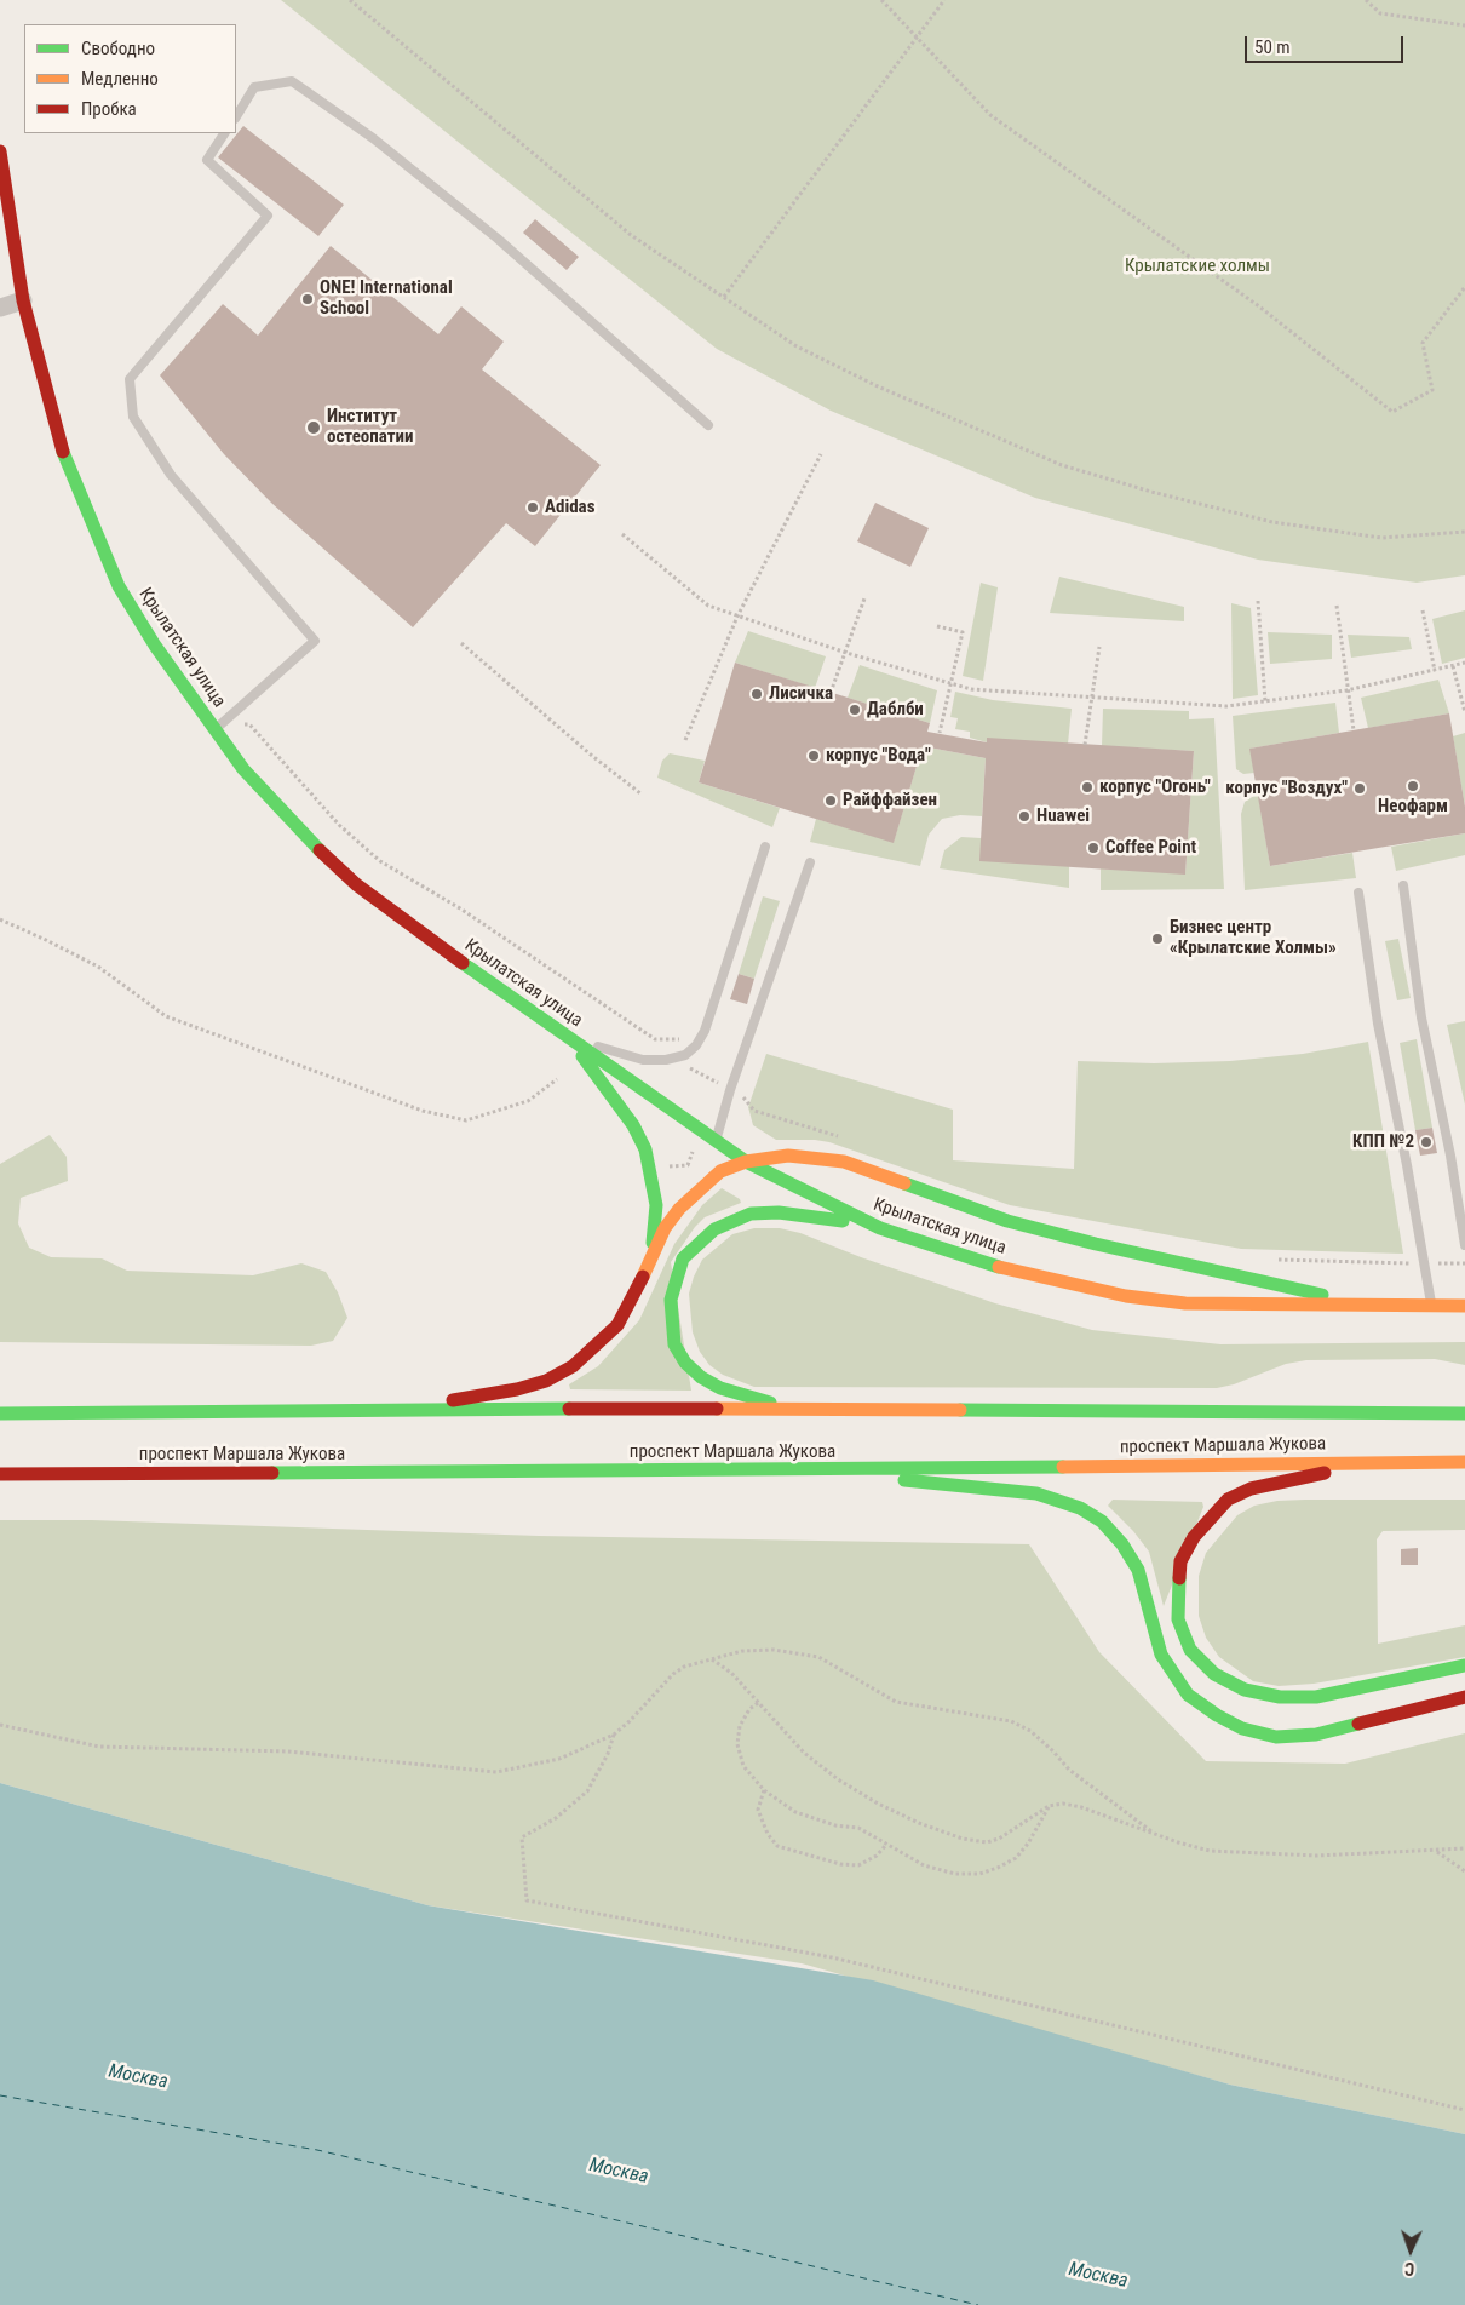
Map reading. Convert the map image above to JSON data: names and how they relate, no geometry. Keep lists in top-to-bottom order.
{
  "streets": {
    "main road": ["Крылатская улица", "проспект Маршала Жукова"]
  },
  "water": ["Москва"],
  "parks": ["Крылатские холмы"],
  "places": [
    "ONE! International School",
    "Институт остеопатии",
    "Adidas",
    "Лисичка",
    "Даблби",
    "корпус \"Вода\"",
    "Неофарм",
    "корпус \"Огонь\"",
    "корпус \"Воздух\"",
    "Райффайзен",
    "Huawei",
    "Coffee Point",
    "Бизнес центр «Крылатские Холмы»",
    "КПП №2"
  ],
  "legend": ["Свободно", "Медленно", "Пробка"],
  "scale_bar": "50 m",
  "north": "bottom"
}
